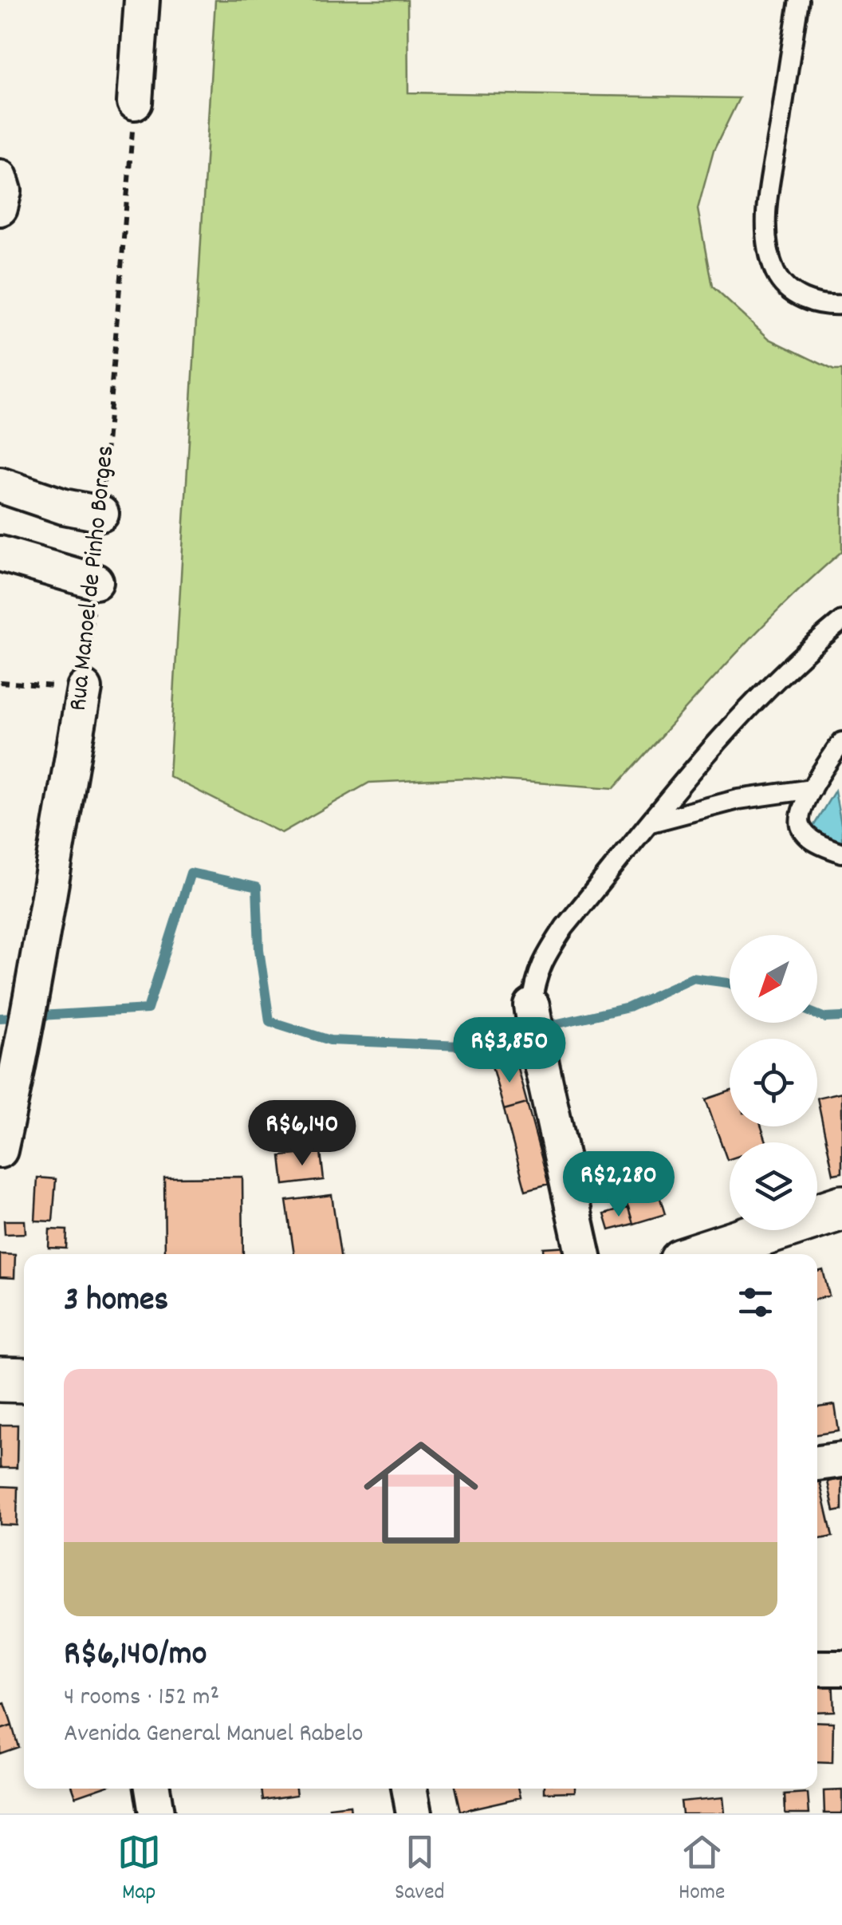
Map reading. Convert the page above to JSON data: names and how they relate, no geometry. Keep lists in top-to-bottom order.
{
  "streets": {
    "street": ["Rua Manoel de Pinho Borges"]
  },
  "north": "bottom left",
  "page": {
    "price": ["R$3,850", "R$6,140", "R$2,280"],
    "heading": "3 homes",
    "list": [
      {
        "name": "R$6,140/mo",
        "note": "4 rooms · 152 m² · Avenida General Manuel Rabelo"
      }
    ],
    "tabs": ["Map", "Saved", "Home"]
  }
}
